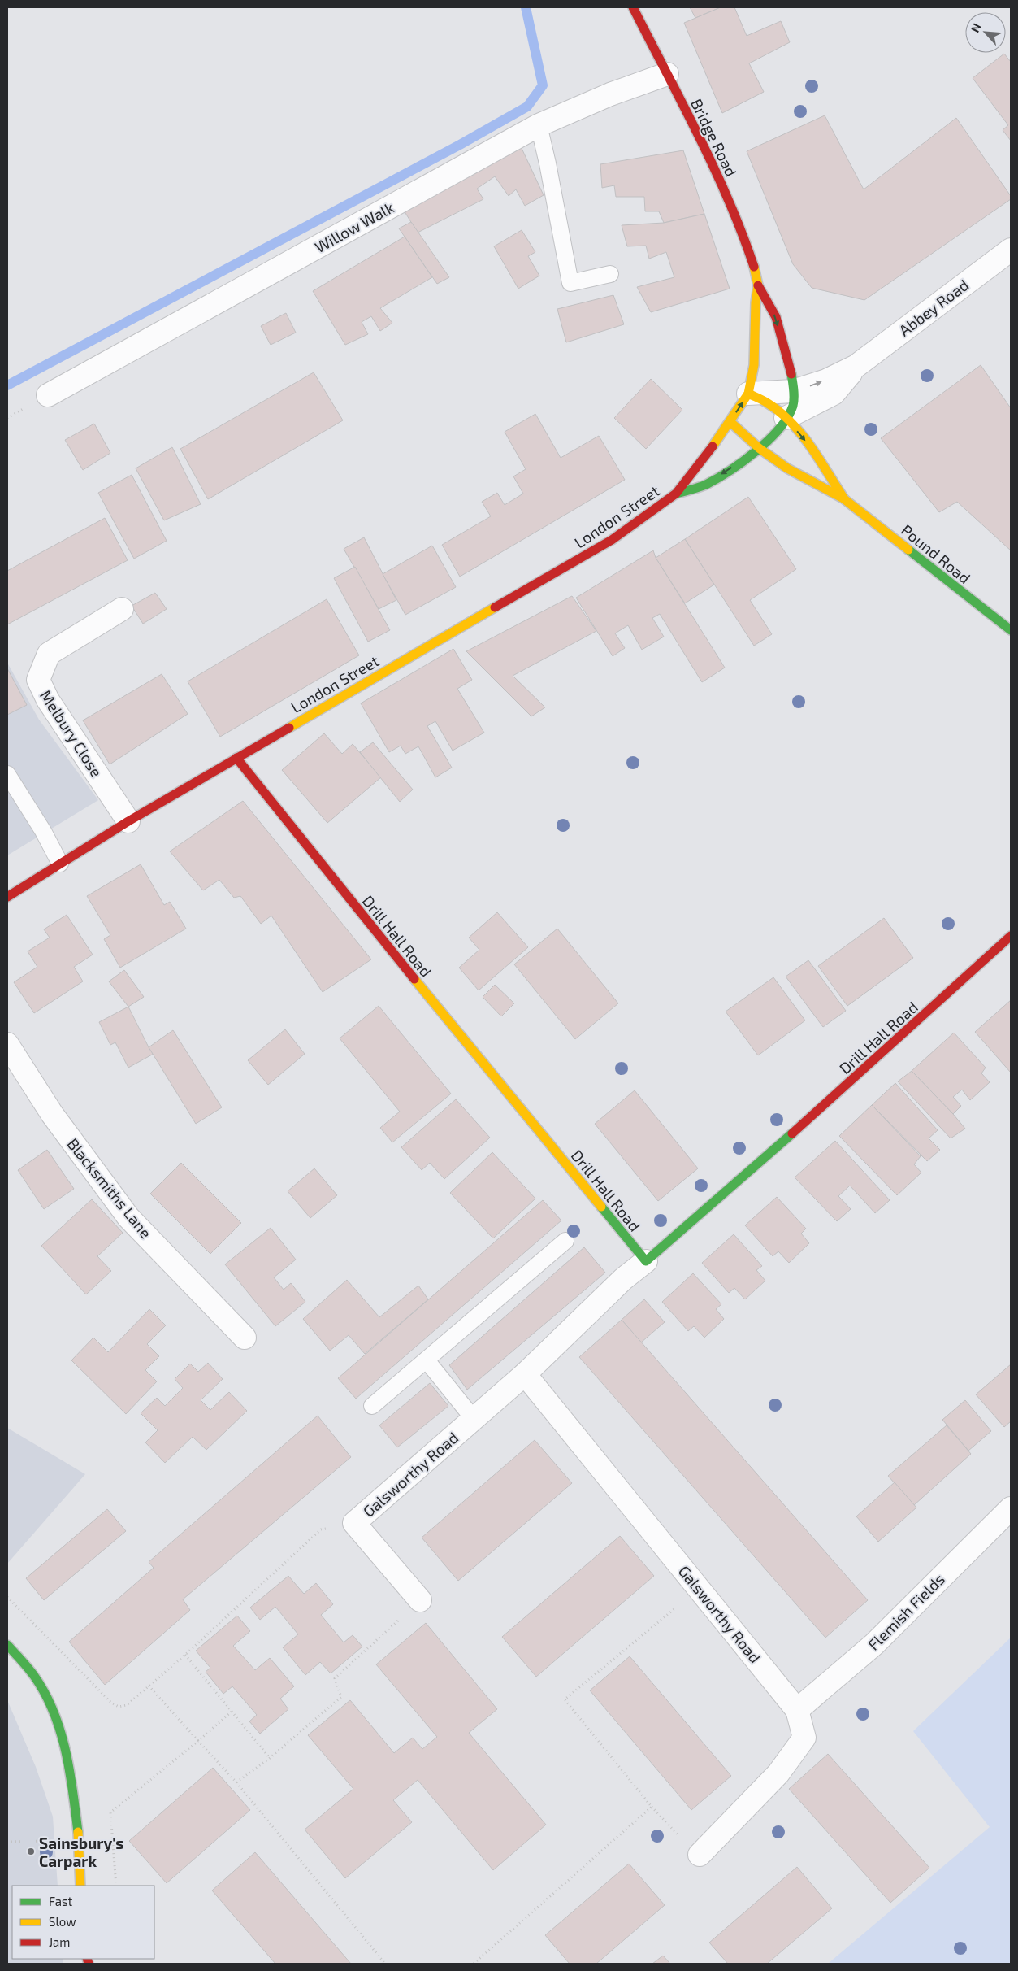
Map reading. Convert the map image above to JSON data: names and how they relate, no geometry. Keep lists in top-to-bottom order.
{
  "streets": {
    "main road": [
      "Bridge Road",
      "London Street",
      "Pound Road",
      "Drill Hall Road"
    ],
    "street": [
      "Willow Walk",
      "Abbey Road",
      "Melbury Close",
      "Blacksmiths Lane",
      "Galsworthy Road",
      "Flemish Fields"
    ]
  },
  "crossings": [
    ["Bridge Road", "Willow Walk"],
    ["Bridge Road", "Abbey Road"],
    ["Bridge Road", "London Street"],
    ["Bridge Road", "Pound Road"],
    ["Abbey Road", "Pound Road"],
    ["London Street", "Pound Road"],
    ["London Street", "Melbury Close"],
    ["London Street", "Drill Hall Road"],
    ["Drill Hall Road", "Galsworthy Road"],
    ["Galsworthy Road", "Flemish Fields"]
  ],
  "places": ["Sainsbury's Carpark"],
  "legend": ["Fast", "Slow", "Jam"],
  "north": "top left"
}
